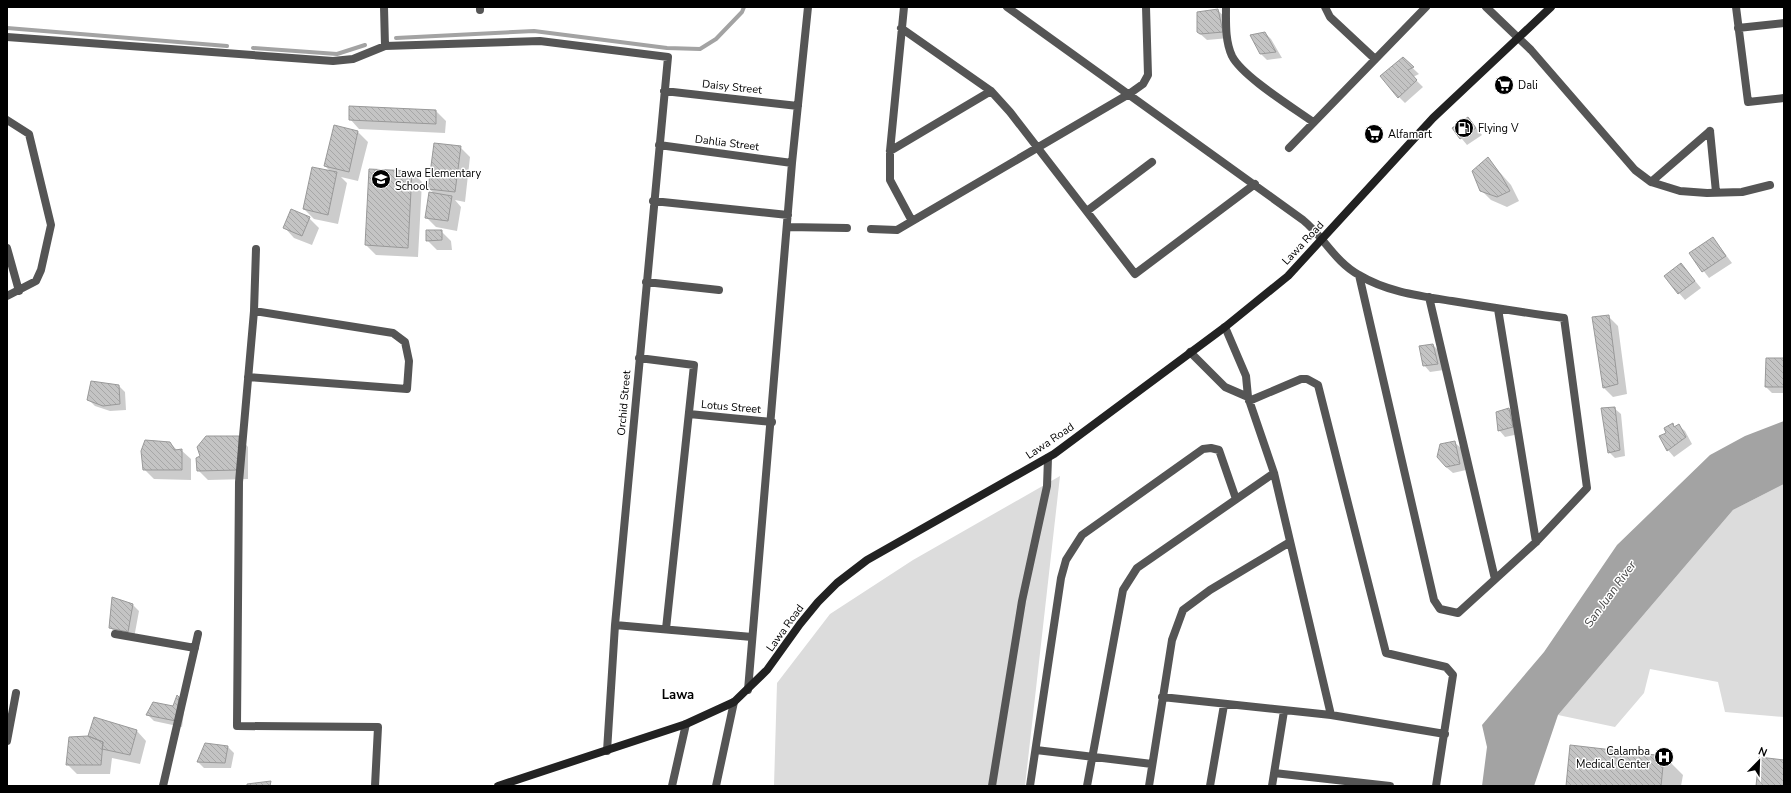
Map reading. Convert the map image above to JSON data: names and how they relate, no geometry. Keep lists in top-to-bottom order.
{
  "streets": {
    "main road": ["Lawa Road"],
    "street": [
      "Daisy Street",
      "Dahlia Street",
      "Orchid Street",
      "Lotus Street"
    ]
  },
  "crossings": [
    ["Daisy Street", "Orchid Street"],
    ["Dahlia Street", "Orchid Street"],
    ["Lawa Road", "Orchid Street"]
  ],
  "districts": ["Lawa"],
  "water": ["San Juan River"],
  "places": {
    "supermarket": ["Dali", "Alfamart"],
    "fuel station": ["Flying V"],
    "school or university": ["Lawa Elementary School"],
    "hospital": ["Calamba Medical Center"]
  },
  "north": "top right"
}
